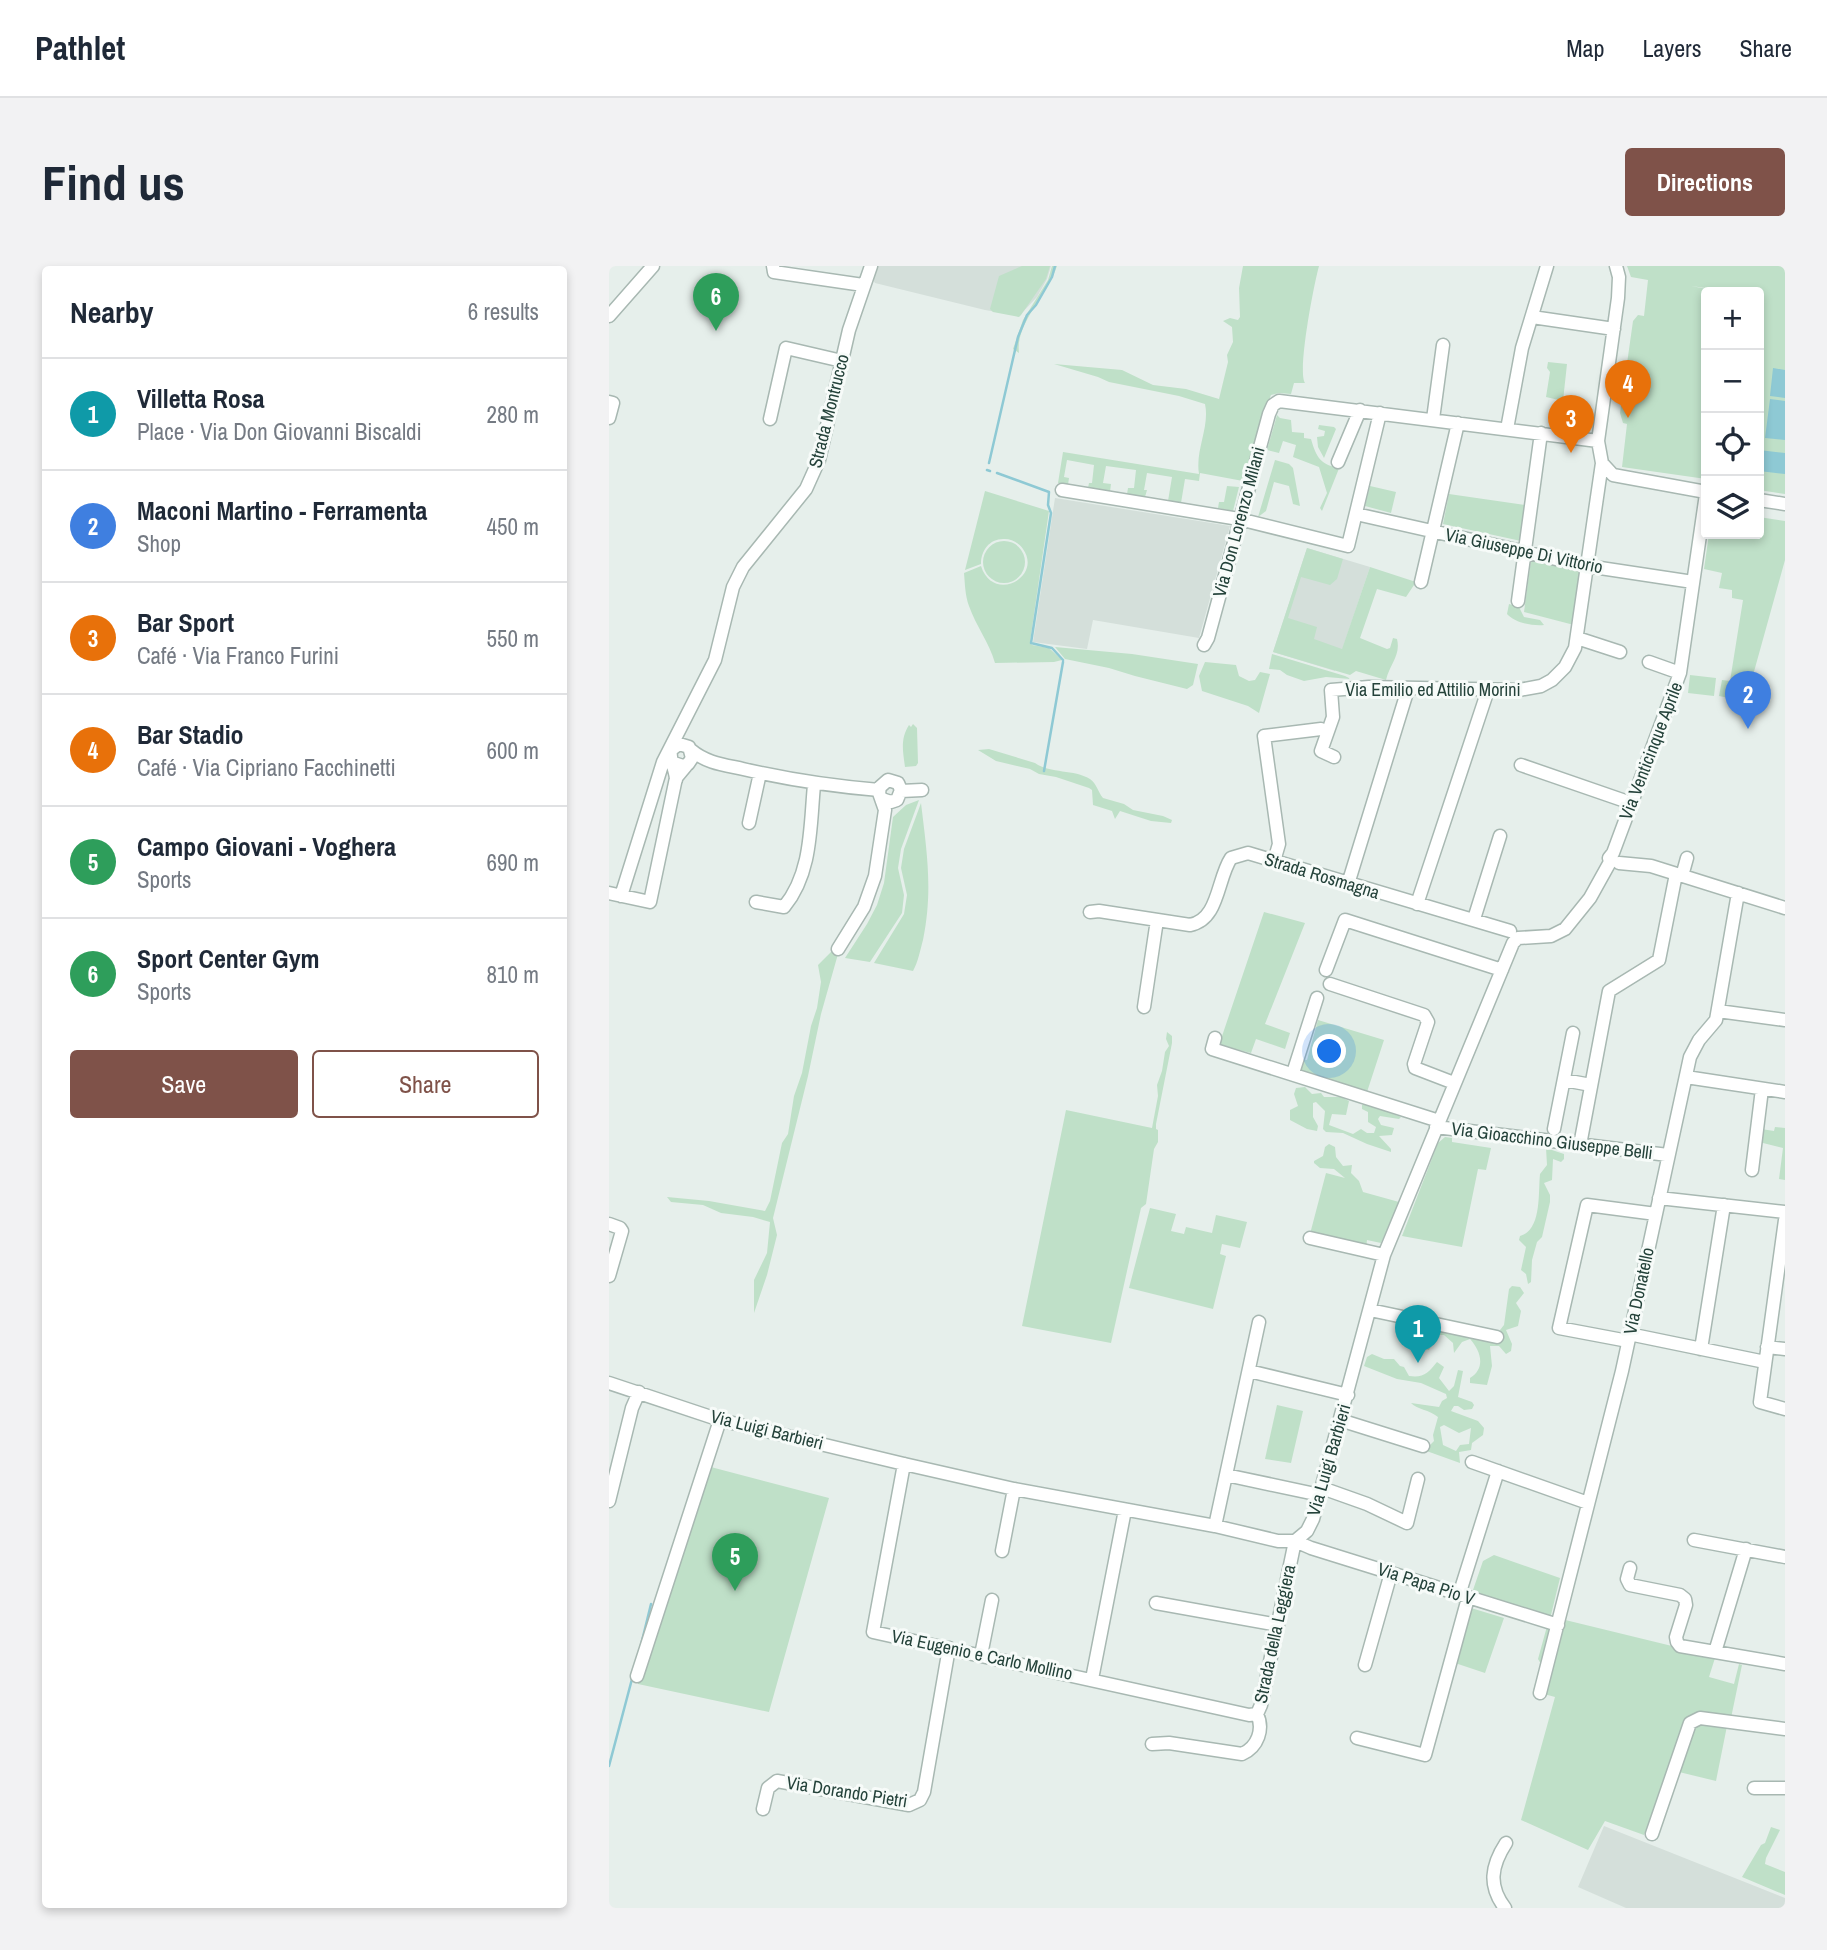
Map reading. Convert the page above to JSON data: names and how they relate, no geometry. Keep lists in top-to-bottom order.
{
  "streets": {
    "street": [
      "Strada Montrucco",
      "Via Don Lorenzo Milani",
      "Via Giuseppe Di Vittorio",
      "Via Emilio ed Attilio Morini",
      "Via Venticinque Aprile",
      "Strada Rosmagna",
      "Via Gioacchino Giuseppe Belli",
      "Via Donatello",
      "Via Luigi Barbieri",
      "Via Papa Pio V",
      "Strada della Leggiera",
      "Via Eugenio e Carlo Mollino",
      "Via Dorando Pietri"
    ]
  },
  "crossings": [
    ["Via Giuseppe Di Vittorio", "Via Emilio ed Attilio Morini"],
    ["Via Giuseppe Di Vittorio", "Via Venticinque Aprile"],
    ["Via Venticinque Aprile", "Strada Rosmagna"],
    ["Strada Rosmagna", "Via Luigi Barbieri"],
    ["Via Gioacchino Giuseppe Belli", "Via Donatello"],
    ["Via Gioacchino Giuseppe Belli", "Via Luigi Barbieri"],
    ["Via Donatello", "Via Papa Pio V"],
    ["Via Luigi Barbieri", "Via Papa Pio V"],
    ["Via Luigi Barbieri", "Strada della Leggiera"],
    ["Via Luigi Barbieri", "Via Eugenio e Carlo Mollino"],
    ["Via Papa Pio V", "Strada della Leggiera"],
    ["Strada della Leggiera", "Via Eugenio e Carlo Mollino"],
    ["Via Eugenio e Carlo Mollino", "Via Dorando Pietri"]
  ],
  "page": {
    "header": "Pathlet",
    "nav": ["Map", "Layers", "Share"],
    "buttons": [
      "Directions",
      ["Save", "Share"]
    ],
    "title": "Find us",
    "heading": ["Nearby", "6 results"],
    "pins": [
      "6",
      "4",
      "3",
      "2",
      "1",
      "5"
    ],
    "map_buttons": ["+", "−"],
    "list": [
      {
        "mark": "1",
        "name": "Villetta Rosa",
        "note": "Place · Via Don Giovanni Biscaldi",
        "value": "280 m"
      },
      {
        "mark": "2",
        "name": "Maconi Martino - Ferramenta",
        "note": "Shop",
        "value": "450 m"
      },
      {
        "mark": "3",
        "name": "Bar Sport",
        "note": "Café · Via Franco Furini",
        "value": "550 m"
      },
      {
        "mark": "4",
        "name": "Bar Stadio",
        "note": "Café · Via Cipriano Facchinetti",
        "value": "600 m"
      },
      {
        "mark": "5",
        "name": "Campo Giovani - Voghera",
        "note": "Sports",
        "value": "690 m"
      },
      {
        "mark": "6",
        "name": "Sport Center Gym",
        "note": "Sports",
        "value": "810 m"
      }
    ]
  }
}
